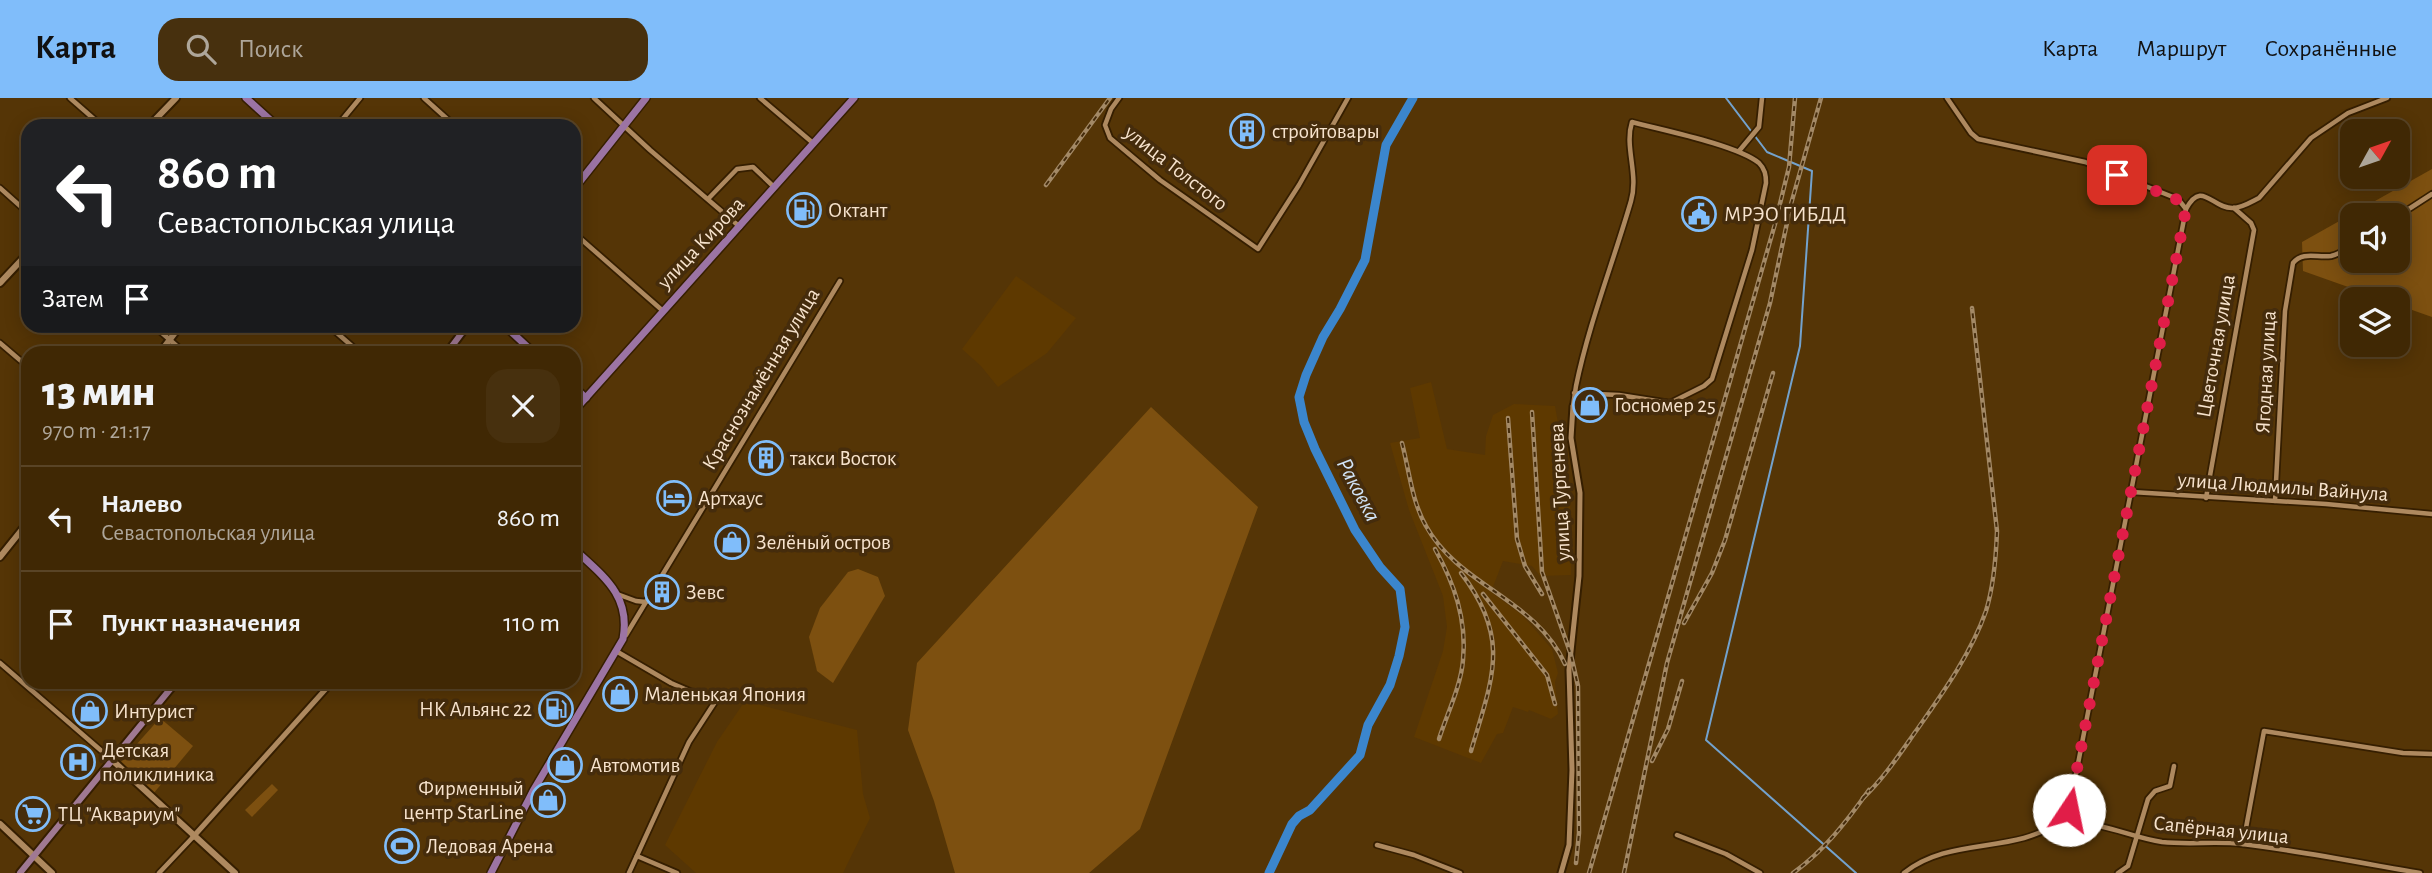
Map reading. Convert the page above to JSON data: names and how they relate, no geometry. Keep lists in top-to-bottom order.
{
  "streets": {
    "highway": ["улица Кирова", "Краснознамённая улица"],
    "street": [
      "улица Толстого",
      "Цветочная улица",
      "Ягодная улица",
      "улица Людмилы Вайнула",
      "улица Тургенева",
      "Сапёрная улица"
    ]
  },
  "crossings": [
    ["Цветочная улица", "улица Людмилы Вайнула"],
    ["Ягодная улица", "улица Людмилы Вайнула"]
  ],
  "water": ["Раковка"],
  "places": {
    "building": ["стройтовары", "такси Восток", "Зевс"],
    "fuel station": ["Октант", "НК Альянс 22"],
    "public building": ["МРЭО ГИБДД"],
    "shop": [
      "Госномер 25",
      "Зелёный остров",
      "Маленькая Япония",
      "Интурист",
      "Автомотив",
      "Фирменный центр StarLine"
    ],
    "hotel": ["Артхаус"],
    "hospital": ["Детская поликлиника"],
    "supermarket": ["ТЦ \"Аквариум\""],
    "sports": ["Ледовая Арена"]
  },
  "north": "top right",
  "page": {
    "header": "Карта",
    "search": "Поиск",
    "nav": ["Карта", "Маршрут", "Сохранённые"],
    "turn": ["860 m", "Севастопольская улица"],
    "then": "Затем",
    "heading": ["13 мин", "970 m · 21:17"],
    "list": [
      {
        "name": "Налево",
        "note": "Севастопольская улица",
        "value": "860 m"
      },
      {
        "name": "Пункт назначения",
        "value": "110 m"
      }
    ]
  }
}
